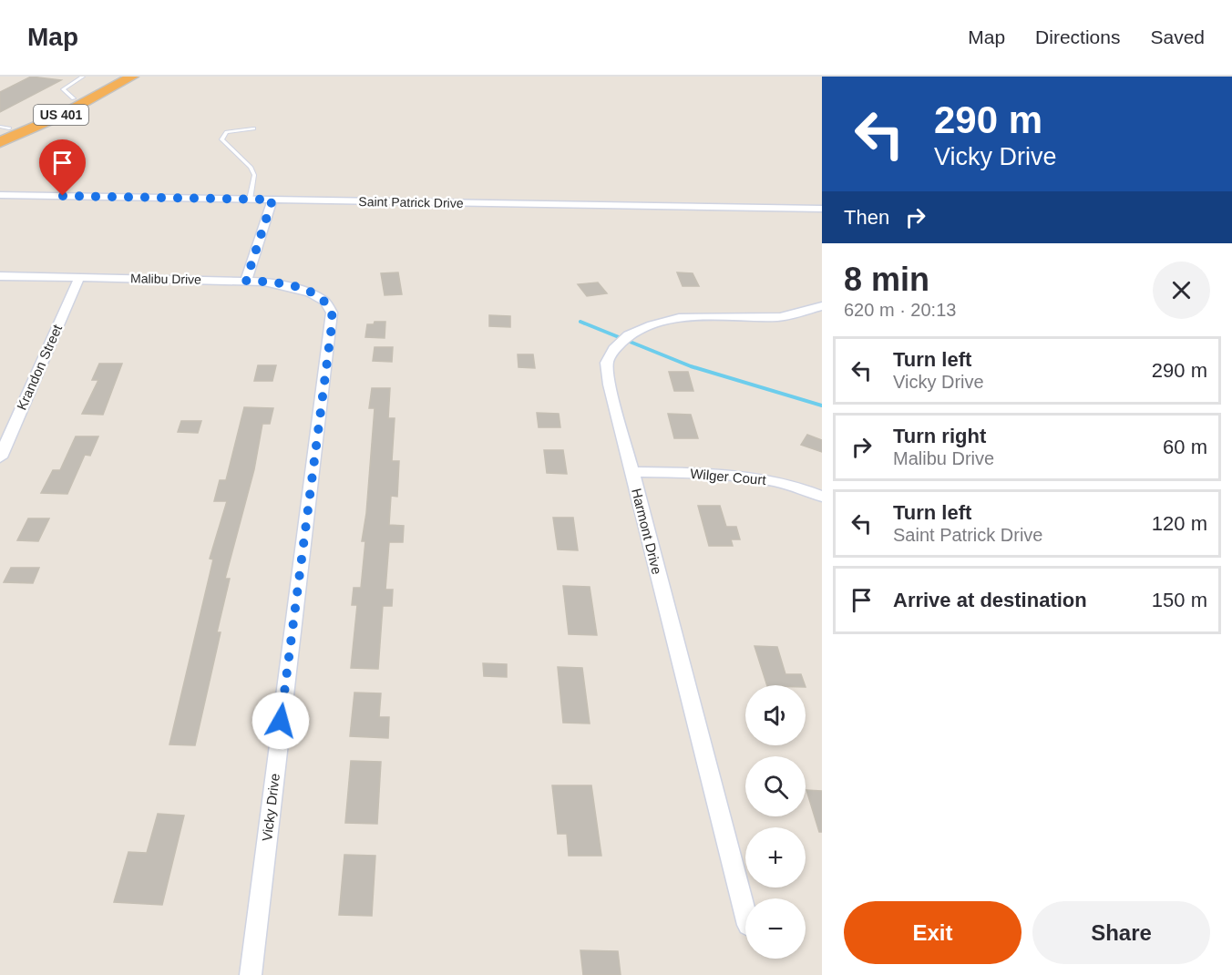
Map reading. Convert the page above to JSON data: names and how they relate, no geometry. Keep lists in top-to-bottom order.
{
  "streets": {
    "highway": ["US 401"],
    "street": [
      "Saint Patrick Drive",
      "Malibu Drive",
      "Krandon Street",
      "Wilger Court",
      "Harmont Drive",
      "Vicky Drive"
    ]
  },
  "crossings": [
    ["Malibu Drive", "Krandon Street"],
    ["Malibu Drive", "Vicky Drive"],
    ["Wilger Court", "Harmont Drive"]
  ],
  "page": {
    "header": "Map",
    "nav": ["Map", "Directions", "Saved"],
    "turn": ["290 m", "Vicky Drive"],
    "then": "Then",
    "heading": ["8 min", "620 m · 20:13"],
    "list": [
      {
        "name": "Turn left",
        "note": "Vicky Drive",
        "value": "290 m"
      },
      {
        "name": "Turn right",
        "note": "Malibu Drive",
        "value": "60 m"
      },
      {
        "name": "Turn left",
        "note": "Saint Patrick Drive",
        "value": "120 m"
      },
      {
        "name": "Arrive at destination",
        "value": "150 m"
      }
    ],
    "map_buttons": ["+", "−"],
    "buttons": ["Exit", "Share"]
  }
}
